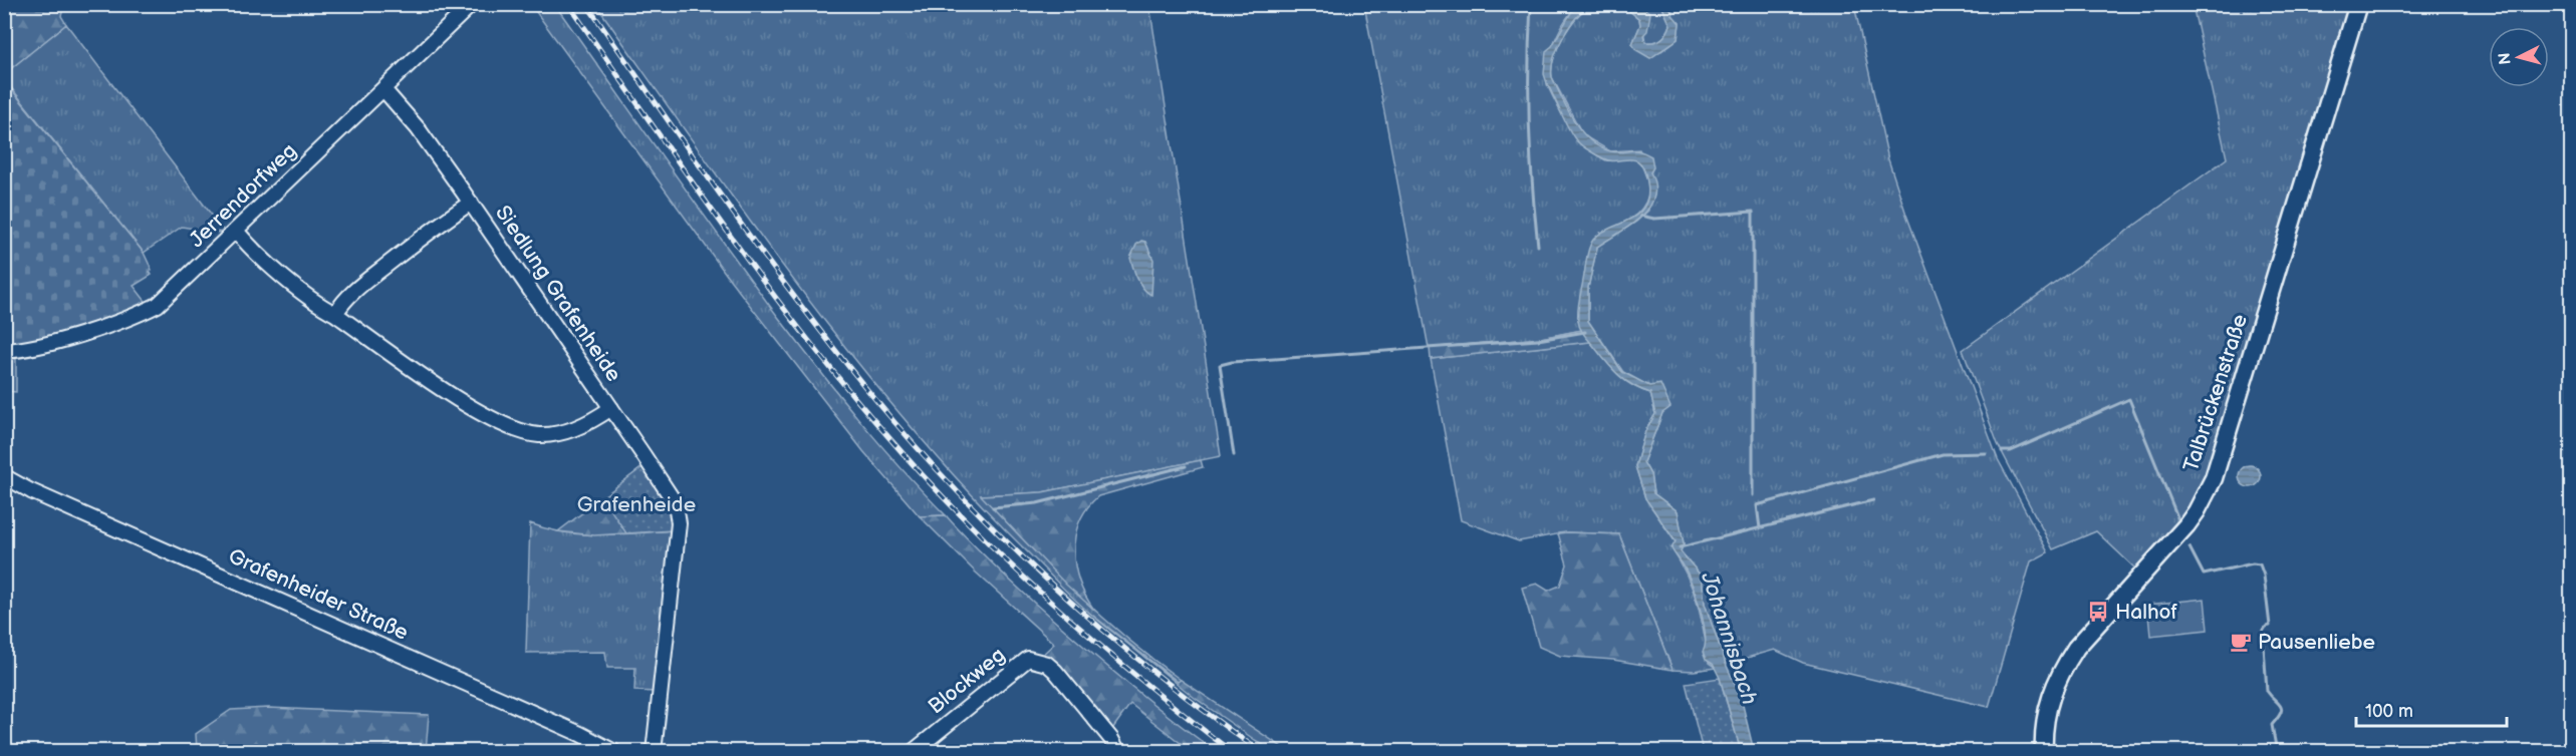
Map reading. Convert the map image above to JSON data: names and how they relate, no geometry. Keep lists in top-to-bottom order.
{
  "streets": {
    "main road": ["Talbrückenstraße"],
    "street": [
      "Jerrendorfweg",
      "Siedlung Grafenheide",
      "Grafenheider Straße",
      "Blockweg"
    ]
  },
  "crossings": [
    ["Jerrendorfweg", "Siedlung Grafenheide"]
  ],
  "water": ["Johannisbach"],
  "parks": ["Grafenheide"],
  "places": {
    "bus stop": ["Halhof"],
    "cafe": ["Pausenliebe"]
  },
  "scale_bar": "100 m",
  "north": "left"
}
